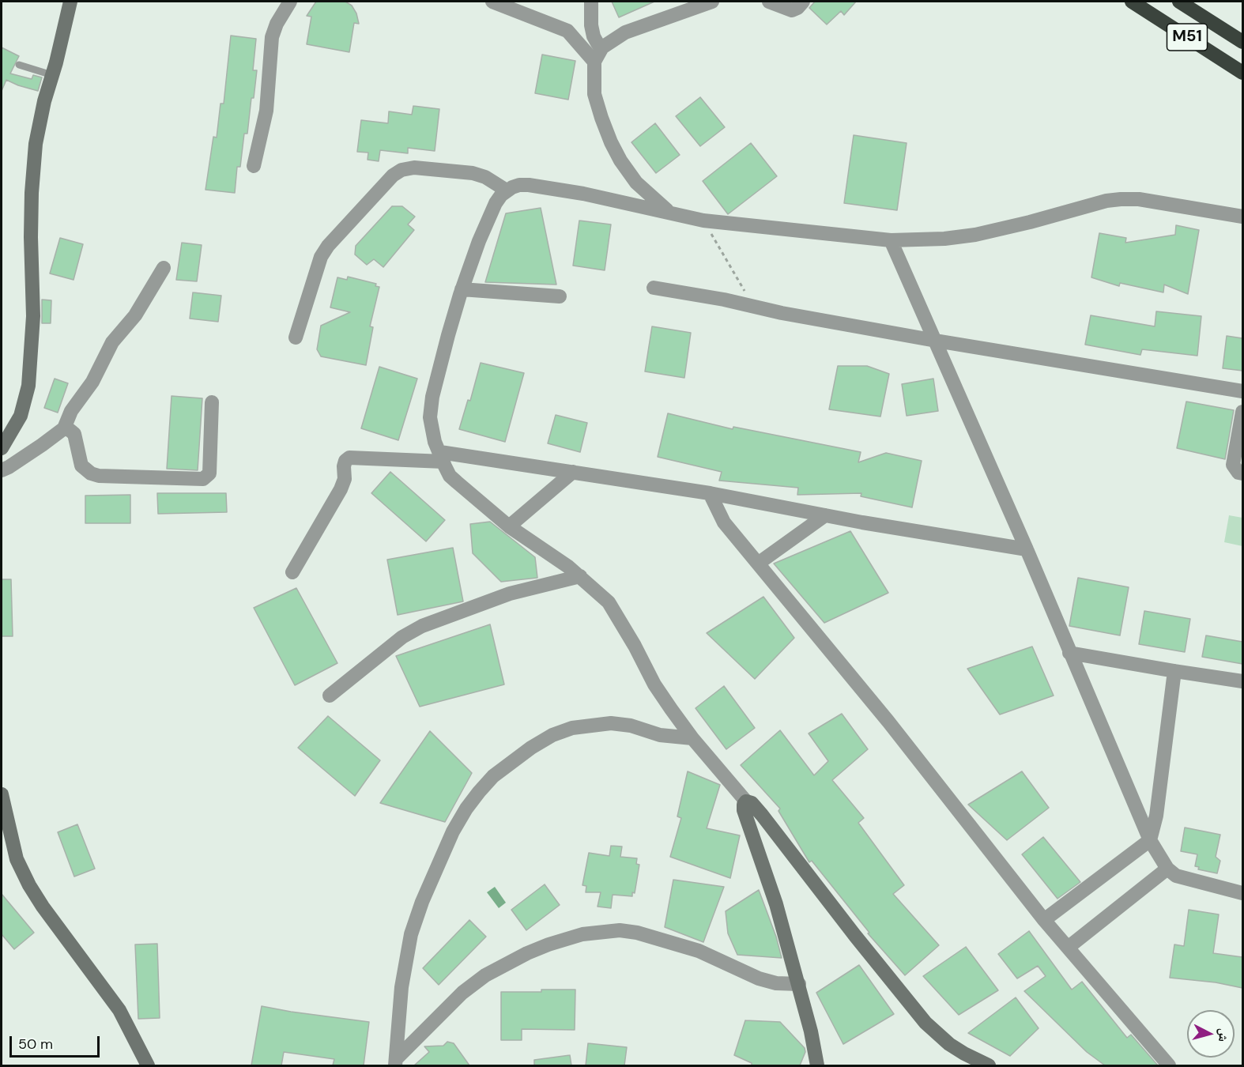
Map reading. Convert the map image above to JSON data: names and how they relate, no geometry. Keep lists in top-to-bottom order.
{
  "streets": {
    "highway": ["M51"]
  },
  "scale_bar": "50 m",
  "north": "right"
}
